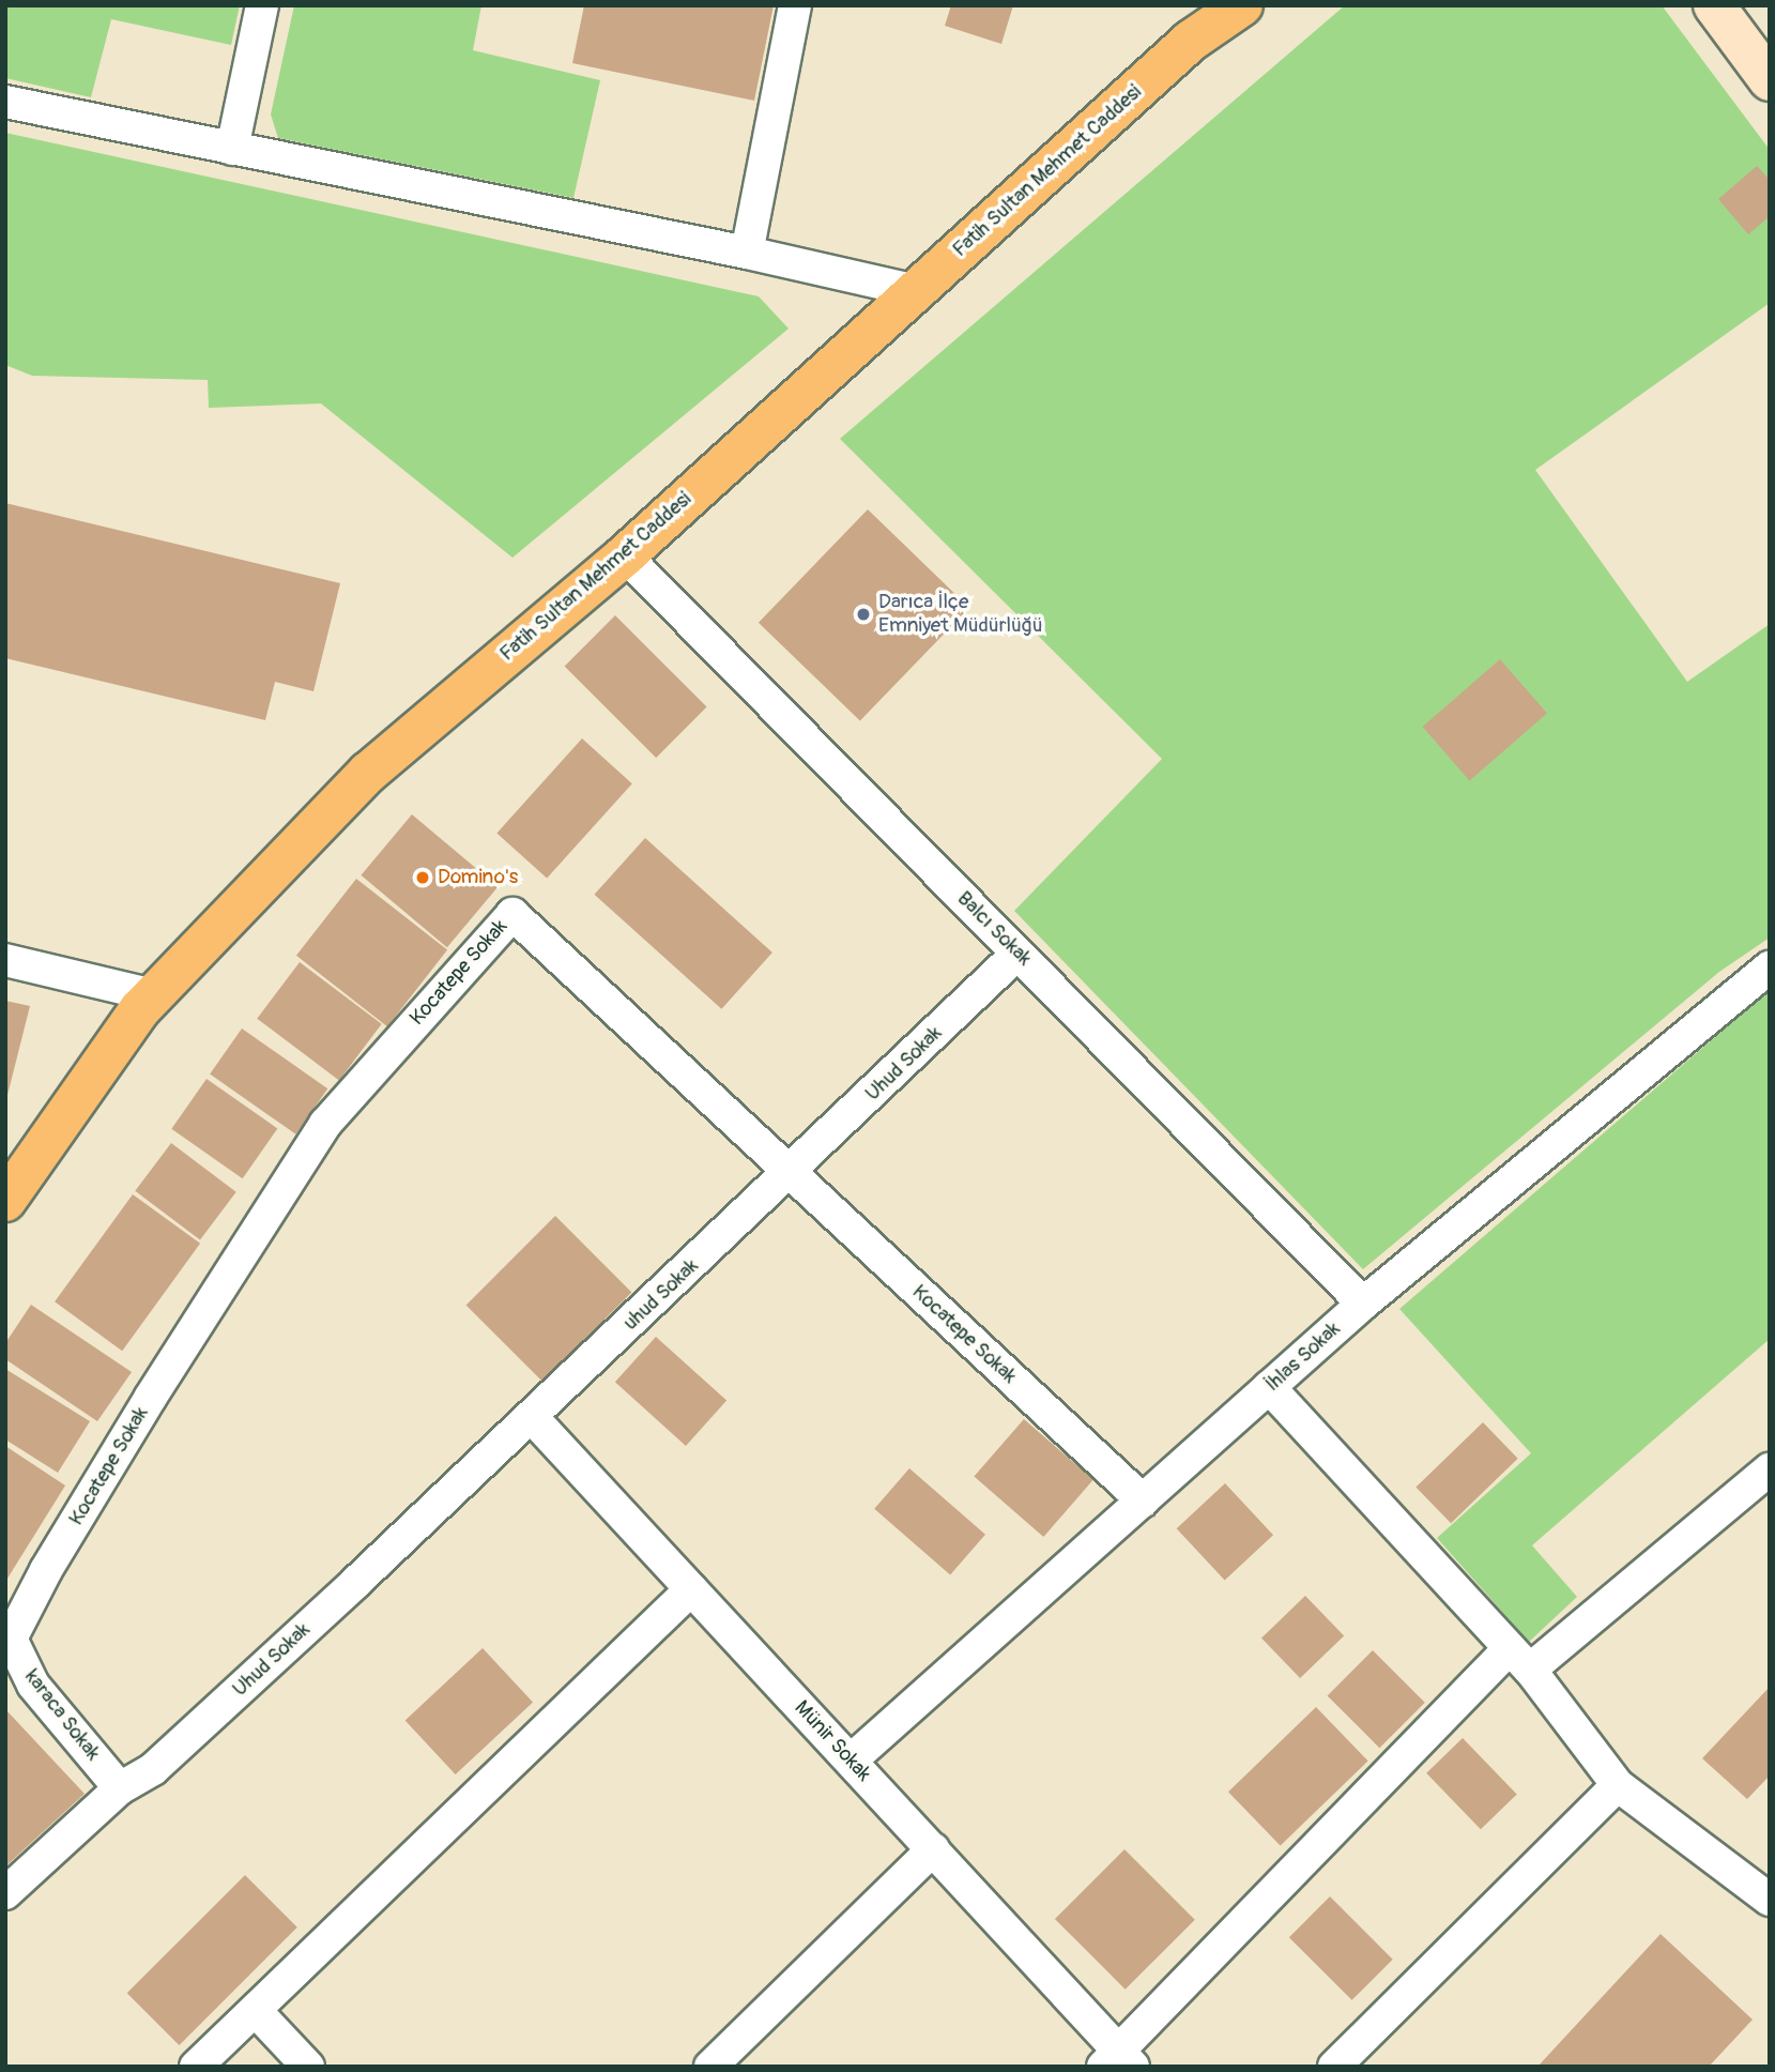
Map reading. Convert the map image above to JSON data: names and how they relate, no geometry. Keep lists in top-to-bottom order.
{
  "streets": {
    "main road": ["Fatih Sultan Mehmet Caddesi"],
    "street": [
      "Balcı Sokak",
      "Kocatepe Sokak",
      "Uhud Sokak",
      "uhud Sokak",
      "İhlas Sokak",
      "karaca Sokak",
      "Münir Sokak"
    ]
  },
  "crossings": [
    ["Fatih Sultan Mehmet Caddesi", "Balcı Sokak"],
    ["Balcı Sokak", "Uhud Sokak"],
    ["Balcı Sokak", "İhlas Sokak"],
    ["Kocatepe Sokak", "Uhud Sokak"],
    ["Kocatepe Sokak", "uhud Sokak"],
    ["Kocatepe Sokak", "İhlas Sokak"],
    ["Kocatepe Sokak", "karaca Sokak"],
    ["Uhud Sokak", "uhud Sokak"],
    ["Uhud Sokak", "karaca Sokak"],
    ["Uhud Sokak", "Münir Sokak"],
    ["uhud Sokak", "Münir Sokak"],
    ["İhlas Sokak", "Münir Sokak"]
  ],
  "places": ["Darıca İlçe Emniyet Müdürlüğü", "Domino's"]
}
